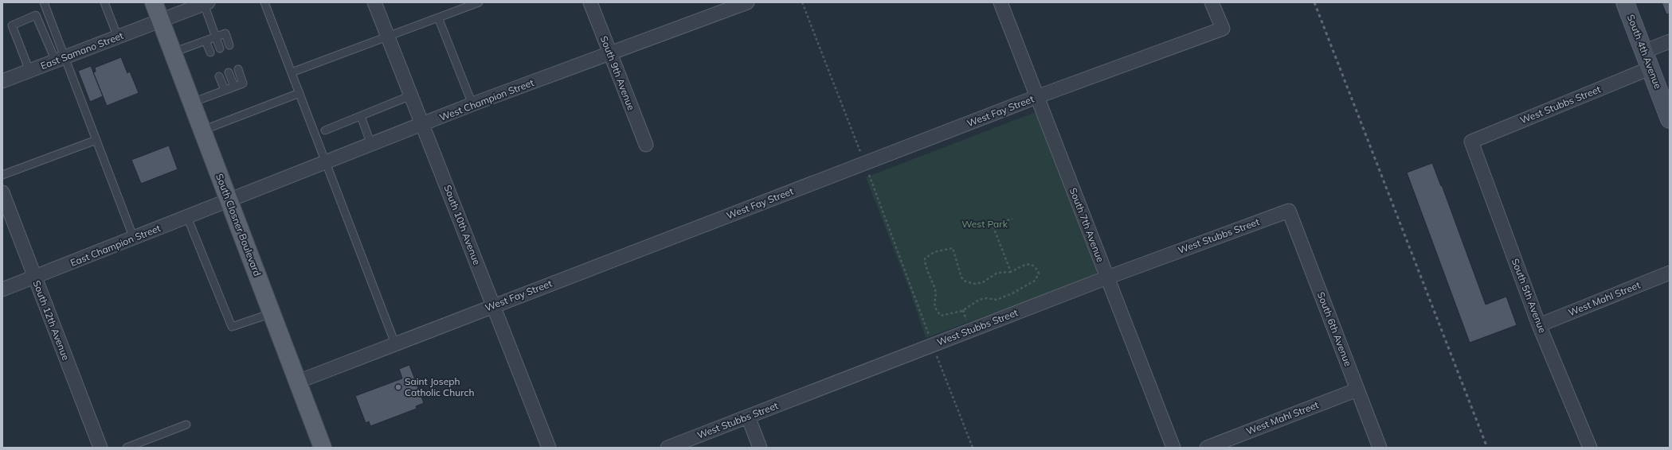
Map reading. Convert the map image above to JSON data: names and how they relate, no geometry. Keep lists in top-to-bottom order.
{
  "streets": {
    "main road": ["South Closner Boulevard"],
    "street": [
      "East Samano Street",
      "South 4th Avenue",
      "South 9th Avenue",
      "West Champion Street",
      "West Stubbs Street",
      "West Fay Street",
      "South 10th Avenue",
      "South 7th Avenue",
      "East Champion Street",
      "South 5th Avenue",
      "West Mahl Street",
      "South 12th Avenue",
      "South 6th Avenue"
    ]
  },
  "crossings": [
    ["East Samano Street", "South Closner Boulevard"],
    ["South 4th Avenue", "West Stubbs Street"],
    ["South 9th Avenue", "West Champion Street"],
    ["West Champion Street", "South Closner Boulevard"],
    ["West Champion Street", "South 10th Avenue"],
    ["West Champion Street", "East Champion Street"],
    ["West Stubbs Street", "South 7th Avenue"],
    ["West Stubbs Street", "South 5th Avenue"],
    ["West Stubbs Street", "South 6th Avenue"],
    ["West Fay Street", "South Closner Boulevard"],
    ["West Fay Street", "South 10th Avenue"],
    ["West Fay Street", "South 7th Avenue"],
    ["South Closner Boulevard", "East Champion Street"],
    ["East Champion Street", "South 12th Avenue"],
    ["South 5th Avenue", "West Mahl Street"],
    ["West Mahl Street", "South 6th Avenue"]
  ],
  "parks": ["West Park"],
  "places": ["Saint Joseph Catholic Church"]
}
